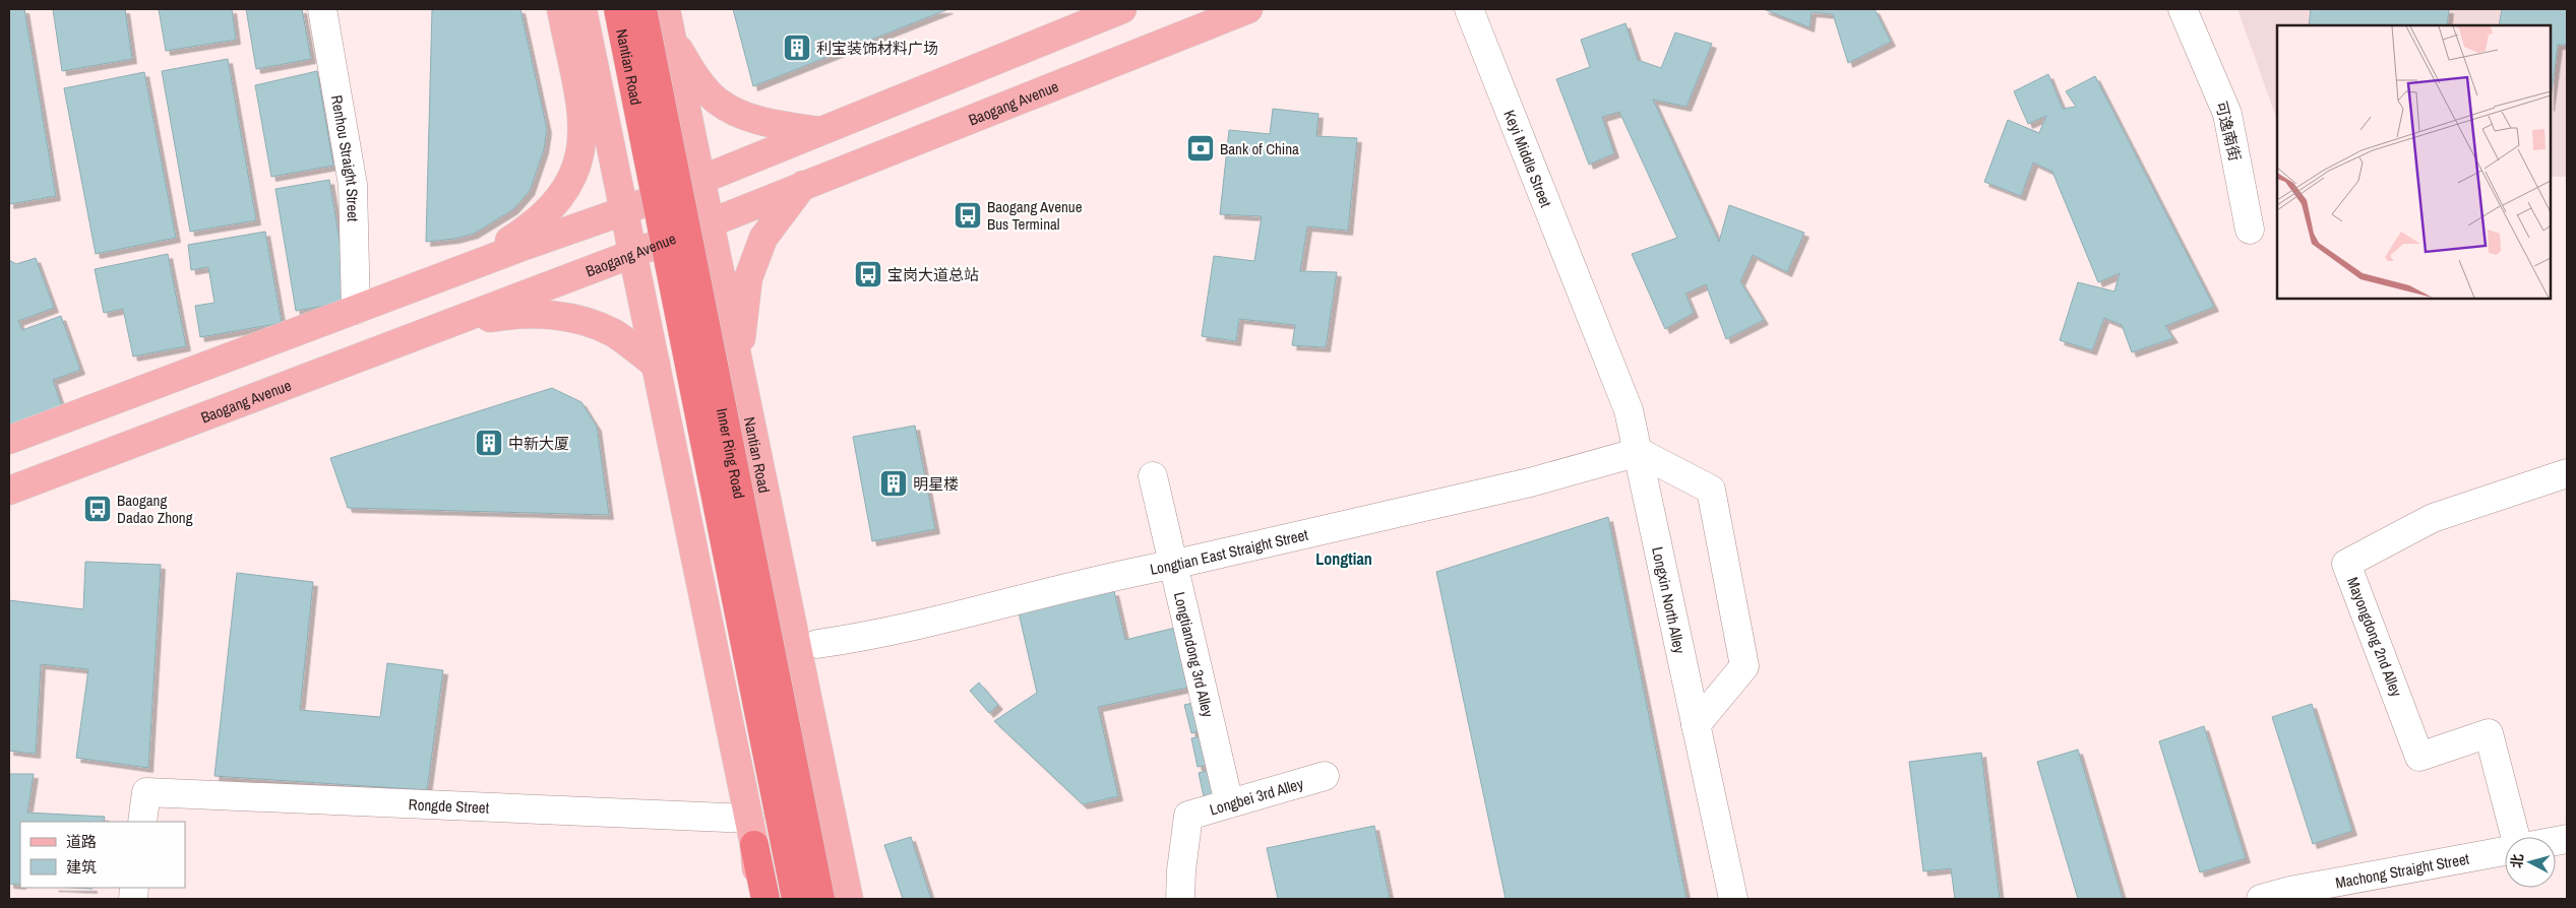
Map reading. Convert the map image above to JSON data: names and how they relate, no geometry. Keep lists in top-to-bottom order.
{
  "streets": {
    "highway": ["Inner Ring Road"],
    "main road": ["Nantian Road", "Baogang Avenue"],
    "street": [
      "可逸南街",
      "Keyi Middle Street",
      "Renhou Straight Street",
      "Longtian East Straight Street",
      "Longxin North Alley",
      "Mayongdong 2nd Alley",
      "Longtiandong 3rd Alley",
      "Longbei 3rd Alley",
      "Rongde Street",
      "Machong Straight Street"
    ]
  },
  "crossings": [
    ["Nantian Road", "Baogang Avenue"],
    ["Nantian Road", "Inner Ring Road"],
    ["Keyi Middle Street", "Longxin North Alley"],
    ["Longtian East Straight Street", "Longxin North Alley"],
    ["Longtian East Straight Street", "Longtiandong 3rd Alley"],
    ["Longtiandong 3rd Alley", "Longbei 3rd Alley"]
  ],
  "districts": ["Longtian"],
  "places": {
    "building": ["利宝装饰材料广场", "中新大厦", "明星楼"],
    "bank": ["Bank of China"],
    "bus stop": ["Baogang Avenue Bus Terminal", "宝岗大道总站", "Baogang Dadao Zhong"]
  },
  "legend": ["道路", "建筑"],
  "north": "left"
}
